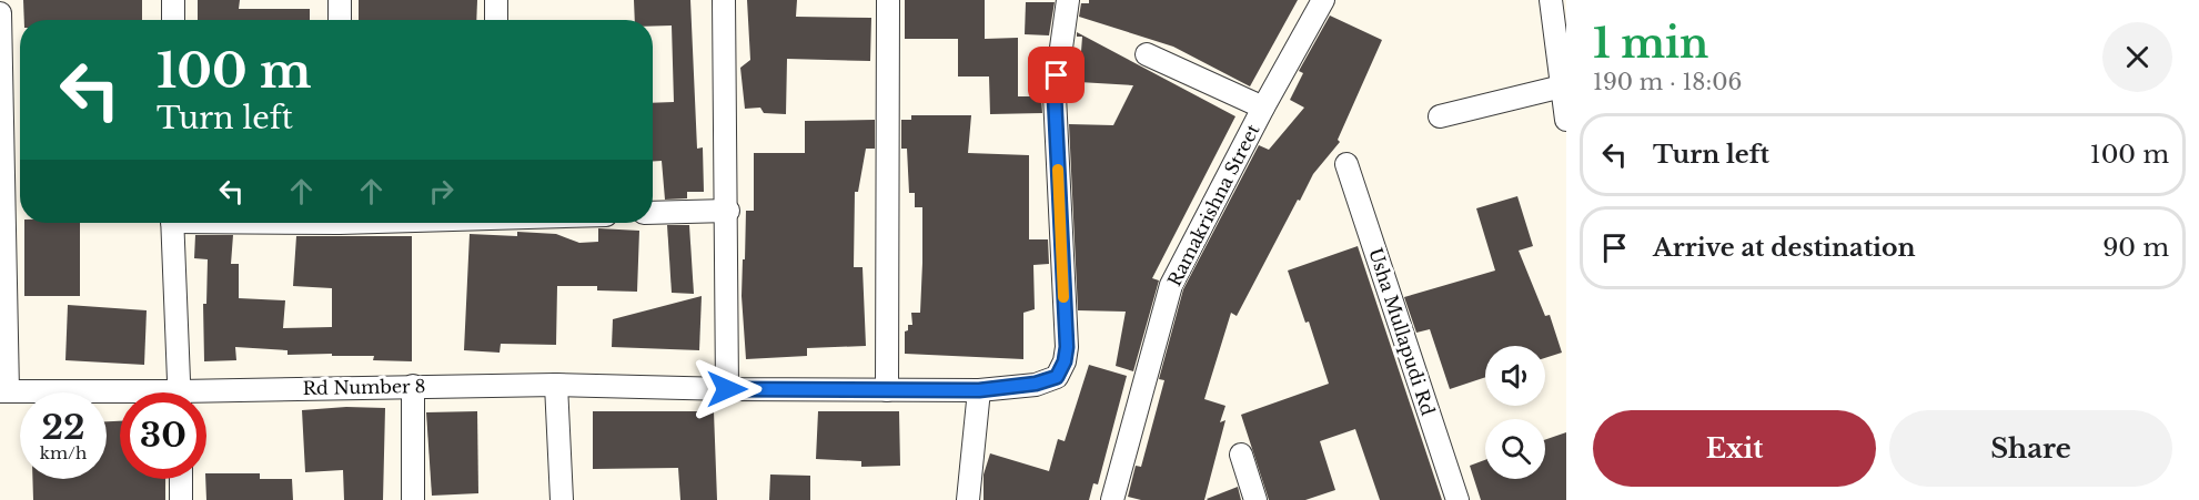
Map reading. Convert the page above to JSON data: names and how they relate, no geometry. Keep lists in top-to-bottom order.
{
  "streets": {
    "street": ["Ramakrishna Street", "Usha Mullapudi Rd", "Rd Number 8"]
  },
  "page": {
    "heading": ["1 min", "190 m · 18:06"],
    "turn": ["100 m", "Turn left"],
    "list": [
      {
        "name": "Turn left",
        "value": "100 m"
      },
      {
        "name": "Arrive at destination",
        "value": "90 m"
      }
    ],
    "speed": "22 km/h",
    "limit": "30",
    "buttons": ["Exit", "Share"]
  }
}
